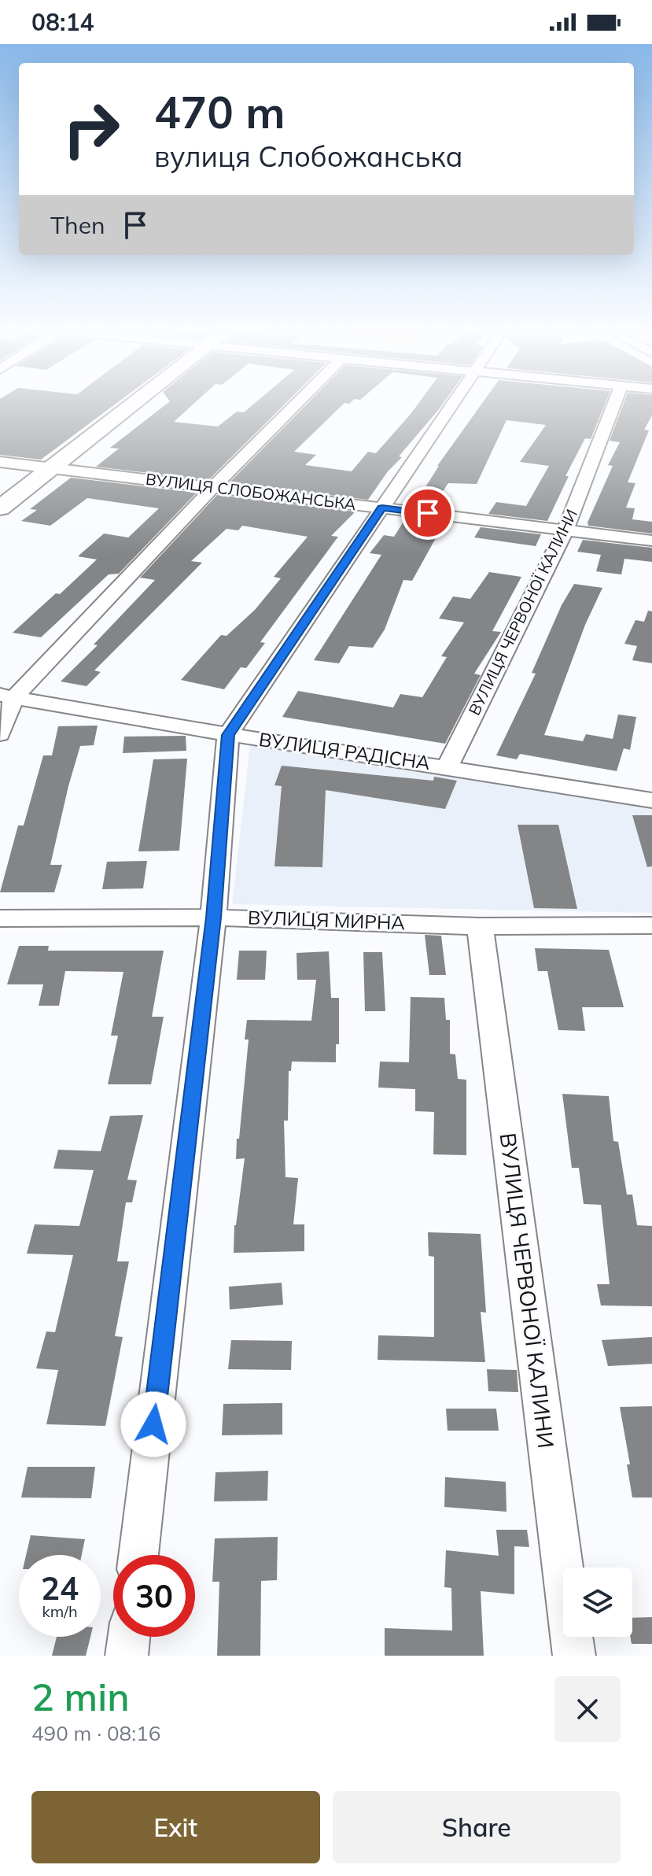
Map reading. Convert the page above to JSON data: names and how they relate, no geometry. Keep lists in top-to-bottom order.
{
  "streets": {
    "street": [
      "ВУЛИЦЯ СЛОБОЖАНСЬКА",
      "ВУЛИЦЯ ЧЕРВОНОЇ КАЛИНИ",
      "ВУЛИЦЯ РАДІСНА",
      "ВУЛИЦЯ МИРНА"
    ]
  },
  "crossings": [
    ["ВУЛИЦЯ СЛОБОЖАНСЬКА", "ВУЛИЦЯ ЧЕРВОНОЇ КАЛИНИ"],
    ["ВУЛИЦЯ ЧЕРВОНОЇ КАЛИНИ", "ВУЛИЦЯ РАДІСНА"],
    ["ВУЛИЦЯ ЧЕРВОНОЇ КАЛИНИ", "ВУЛИЦЯ МИРНА"]
  ],
  "page": {
    "status": "08:14",
    "turn": ["470 m", "вулиця Слобожанська"],
    "then": "Then",
    "speed": "24 km/h",
    "limit": "30",
    "heading": ["2 min", "490 m · 08:16"],
    "buttons": ["Exit", "Share"]
  }
}
